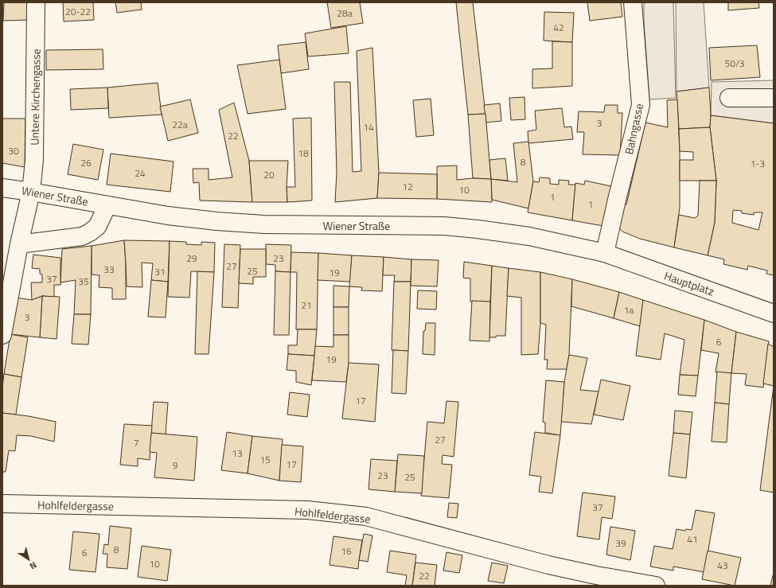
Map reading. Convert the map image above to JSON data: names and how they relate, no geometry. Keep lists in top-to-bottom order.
{
  "streets": {
    "street": [
      "Untere Kirchengasse",
      "Bahngasse",
      "Wiener Straße",
      "Hauptplatz",
      "Hohlfeldergasse"
    ]
  },
  "crossings": [
    ["Untere Kirchengasse", "Wiener Straße"],
    ["Bahngasse", "Wiener Straße"],
    ["Bahngasse", "Hauptplatz"],
    ["Wiener Straße", "Hauptplatz"]
  ],
  "house_numbers": [
    "20-22",
    "28a",
    "42",
    "50/3",
    "3",
    "22a",
    "14",
    "22",
    "30",
    "18",
    "8",
    "26",
    "1-3",
    "24",
    "20",
    "12",
    "10",
    "1",
    "1",
    "29",
    "23",
    "27",
    "33",
    "25",
    "31",
    "19",
    "37",
    "35",
    "21",
    "1a",
    "3",
    "6",
    "19",
    "17",
    "27",
    "7",
    "13",
    "15",
    "17",
    "9",
    "23",
    "25",
    "37",
    "41",
    "39",
    "8",
    "16",
    "6",
    "10",
    "43",
    "22"
  ],
  "north": "bottom right"
}
